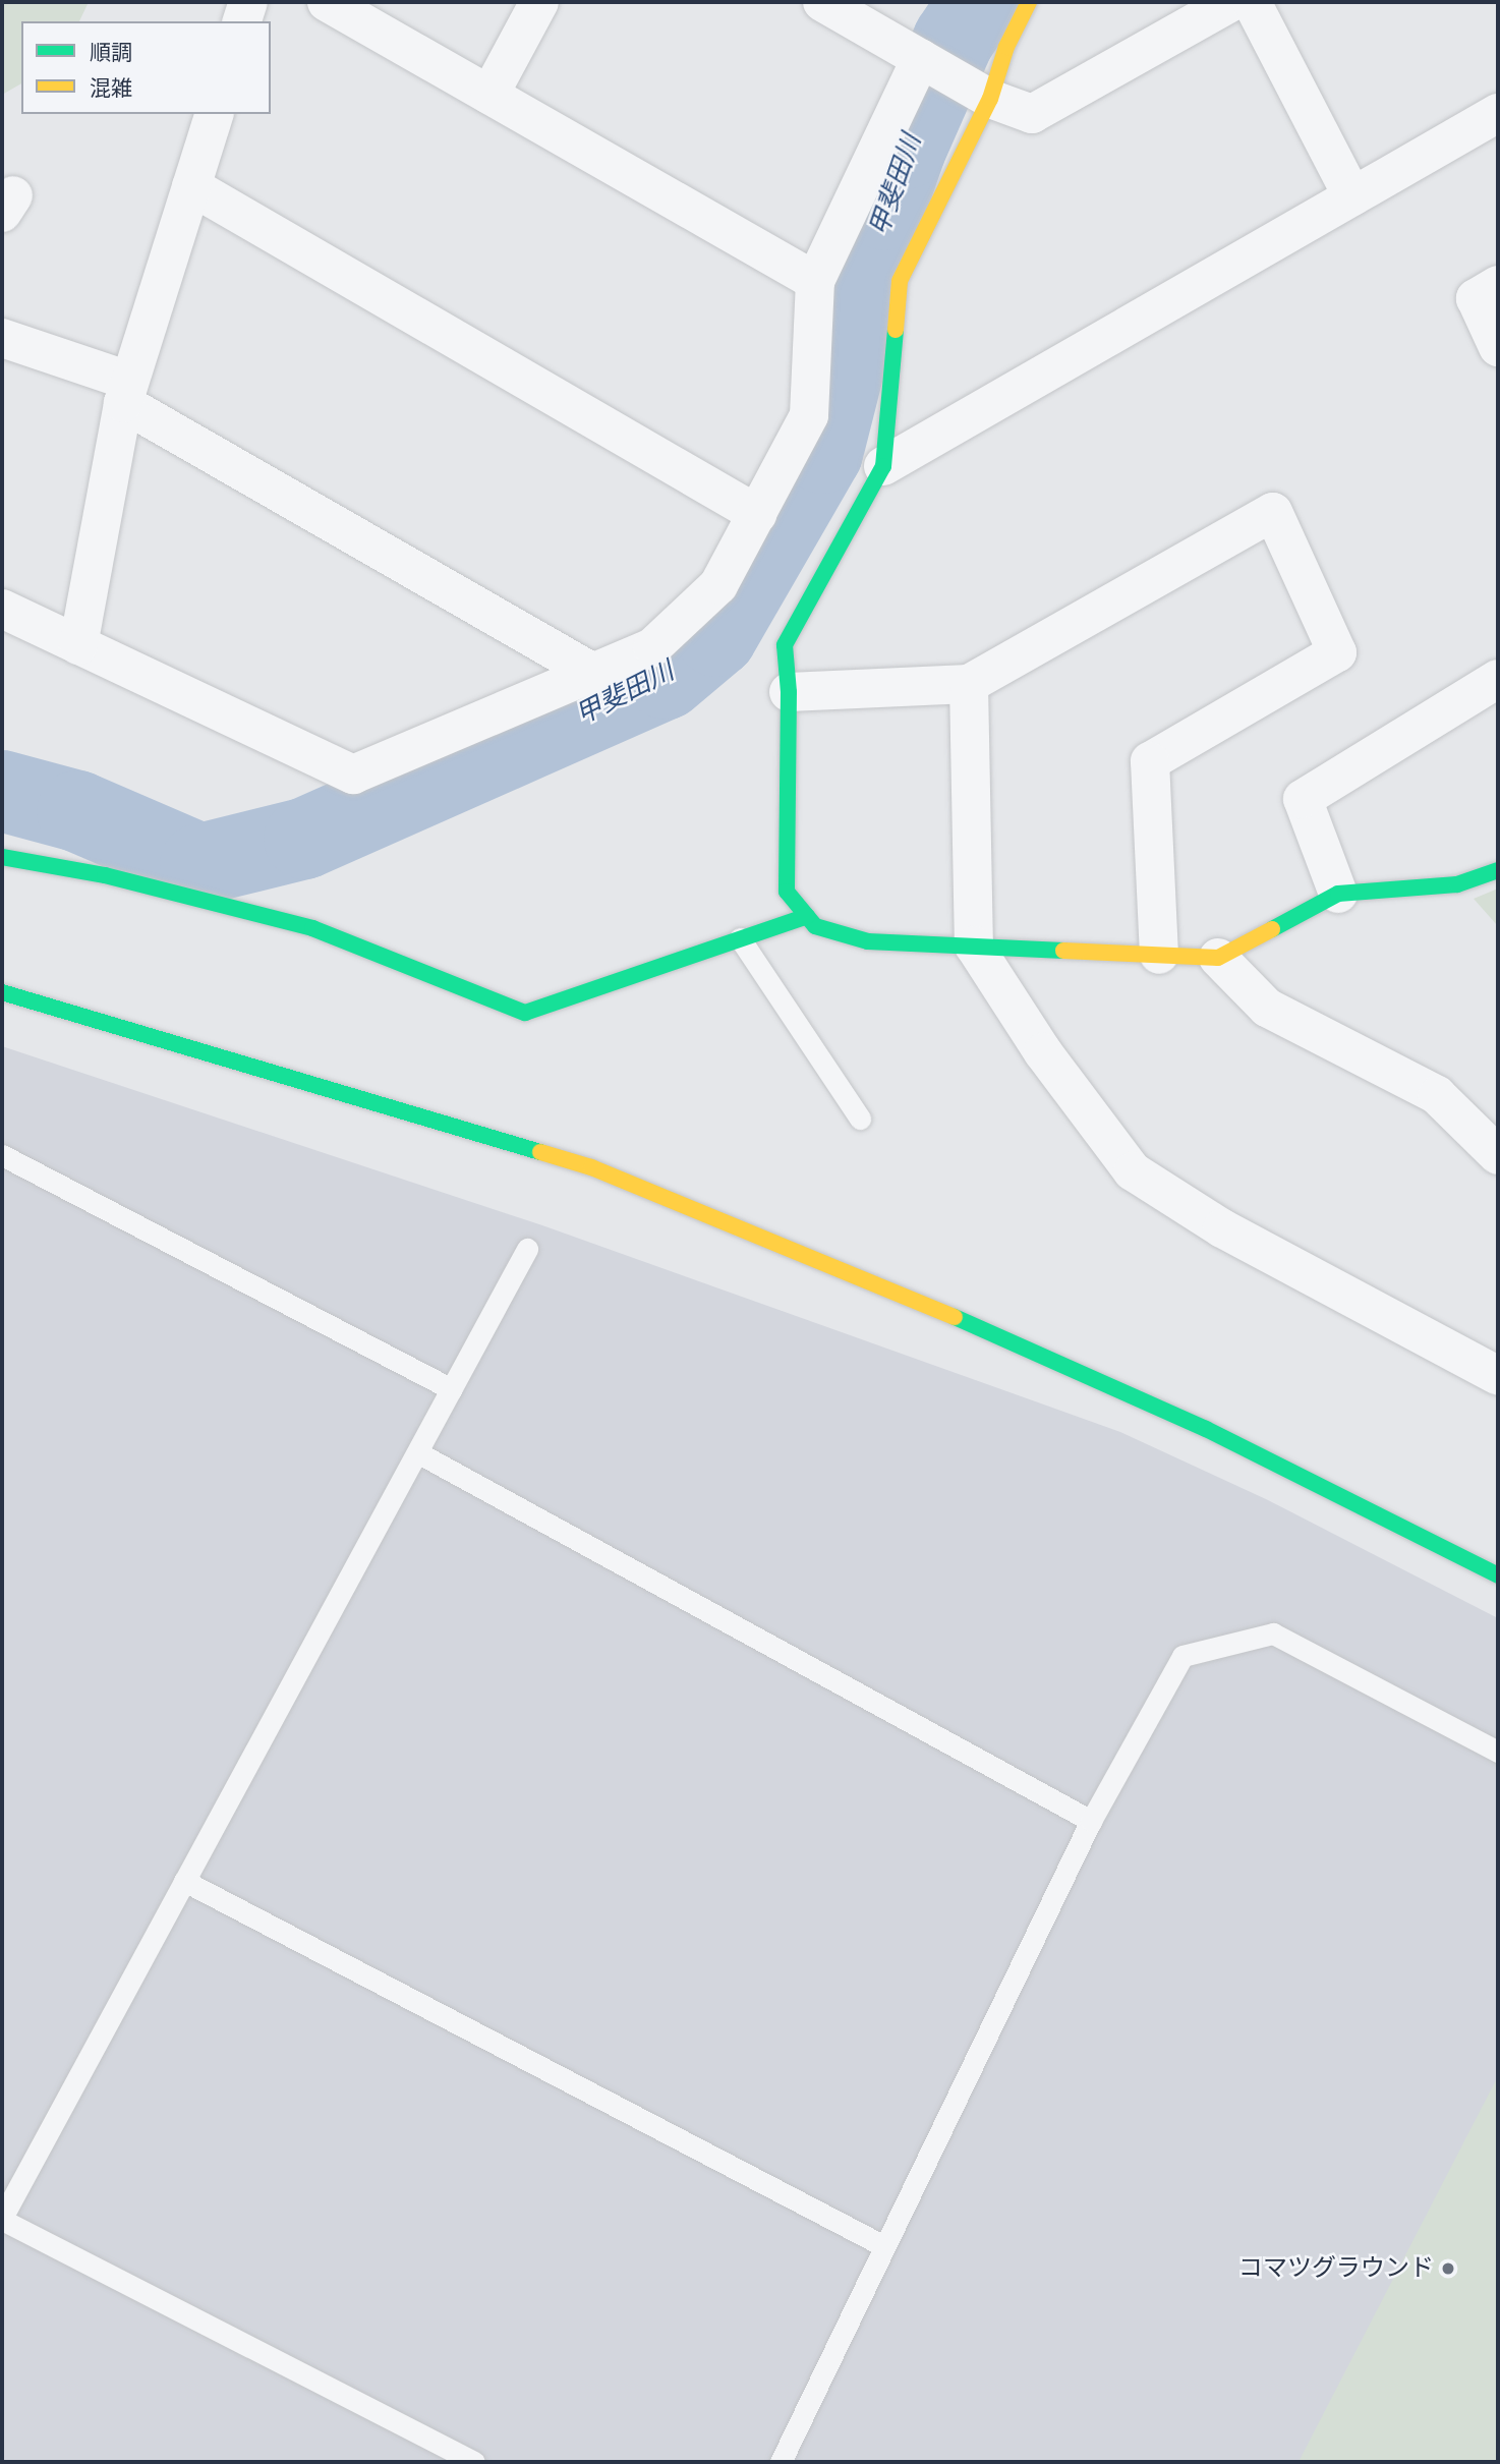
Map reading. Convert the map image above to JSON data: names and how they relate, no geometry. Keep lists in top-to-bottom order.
{
  "water": ["甲斐田川"],
  "places": ["コマツグラウンド"],
  "legend": ["順調", "混雑"]
}
